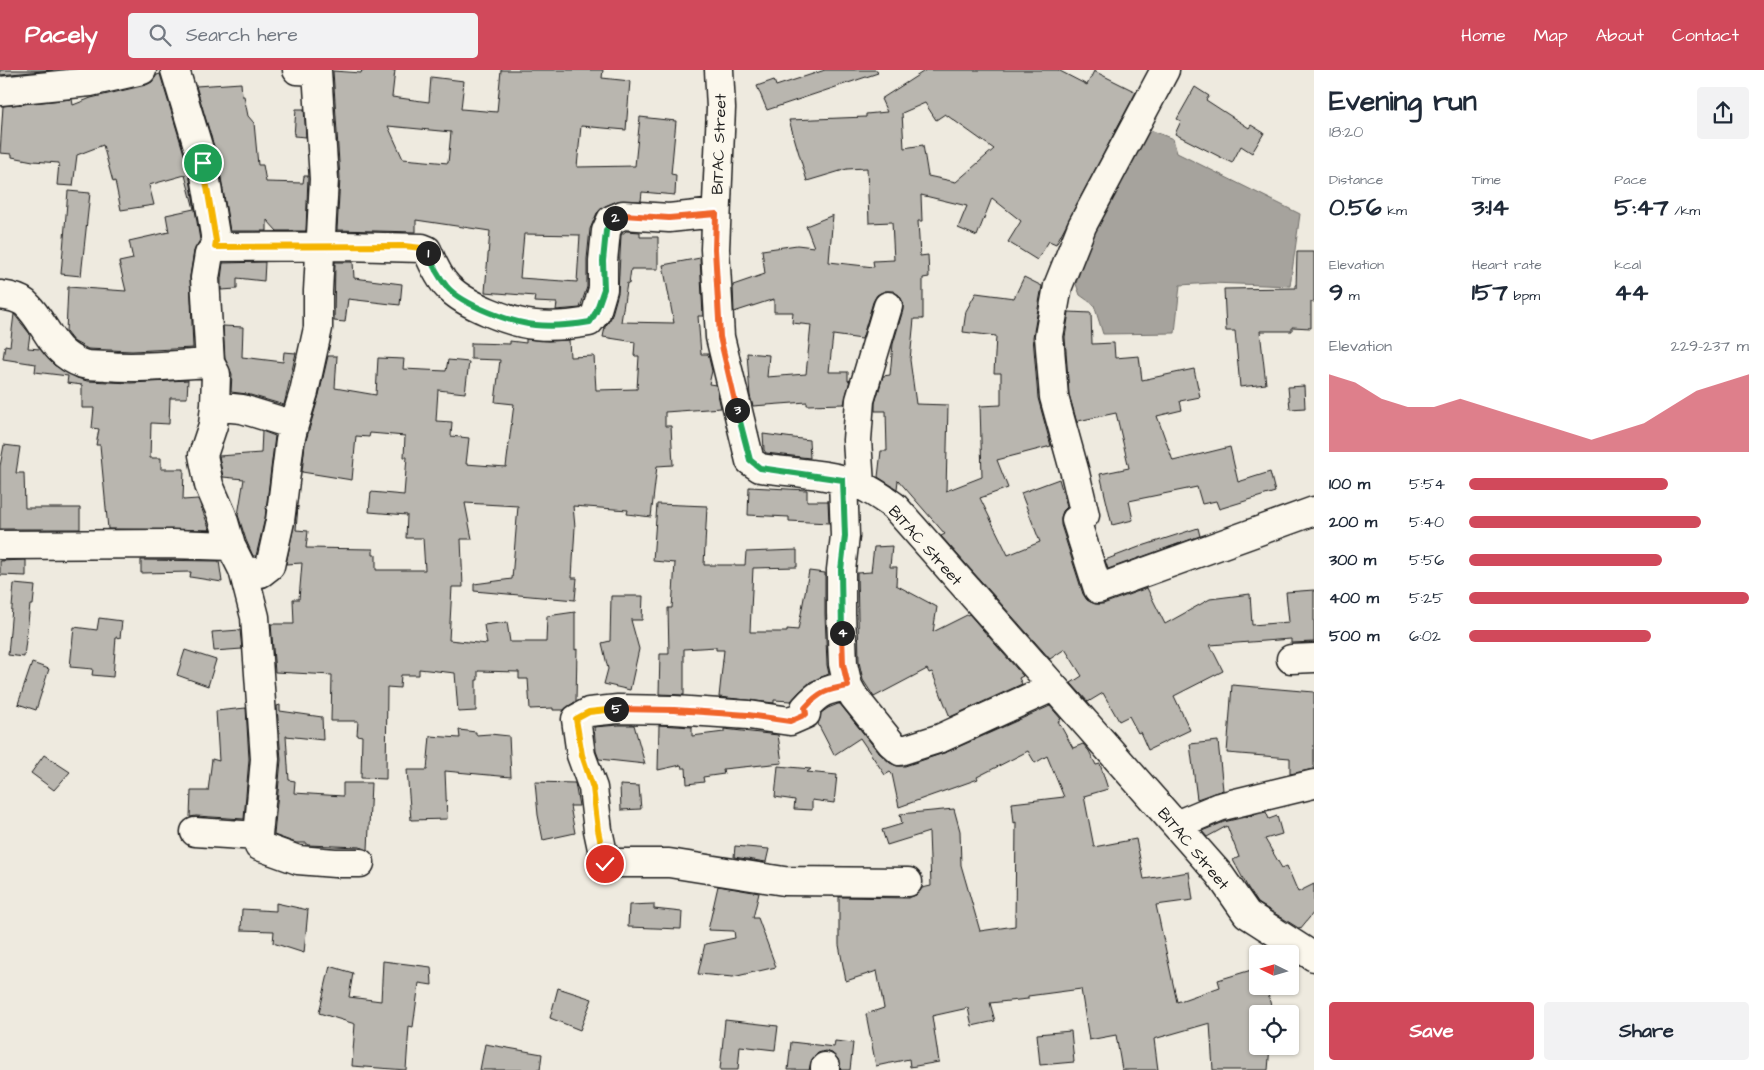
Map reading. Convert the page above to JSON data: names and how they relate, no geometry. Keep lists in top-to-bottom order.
{
  "streets": {
    "street": ["BITAC Street"]
  },
  "north": "left",
  "page": {
    "header": "Pacely",
    "search": "Search here",
    "nav": [
      "Home",
      "Map",
      "About",
      "Contact"
    ],
    "heading": ["Evening run", "18:20"],
    "stats": [
      ["Distance", "0.56 km"],
      ["Time", "3:14"],
      ["Pace", "5:47 /km"],
      ["Elevation", "9 m"],
      ["Heart rate", "157 bpm"],
      ["kcal", "44"]
    ],
    "pins": [
      "2",
      "1",
      "3",
      "4",
      "5"
    ],
    "chart": ["Elevation", "229–237 m"],
    "list": [
      {
        "name": "100 m",
        "note": "5:54"
      },
      {
        "name": "200 m",
        "note": "5:40"
      },
      {
        "name": "300 m",
        "note": "5:56"
      },
      {
        "name": "400 m",
        "note": "5:25"
      },
      {
        "name": "500 m",
        "note": "6:02"
      }
    ],
    "buttons": ["Save", "Share"]
  }
}
